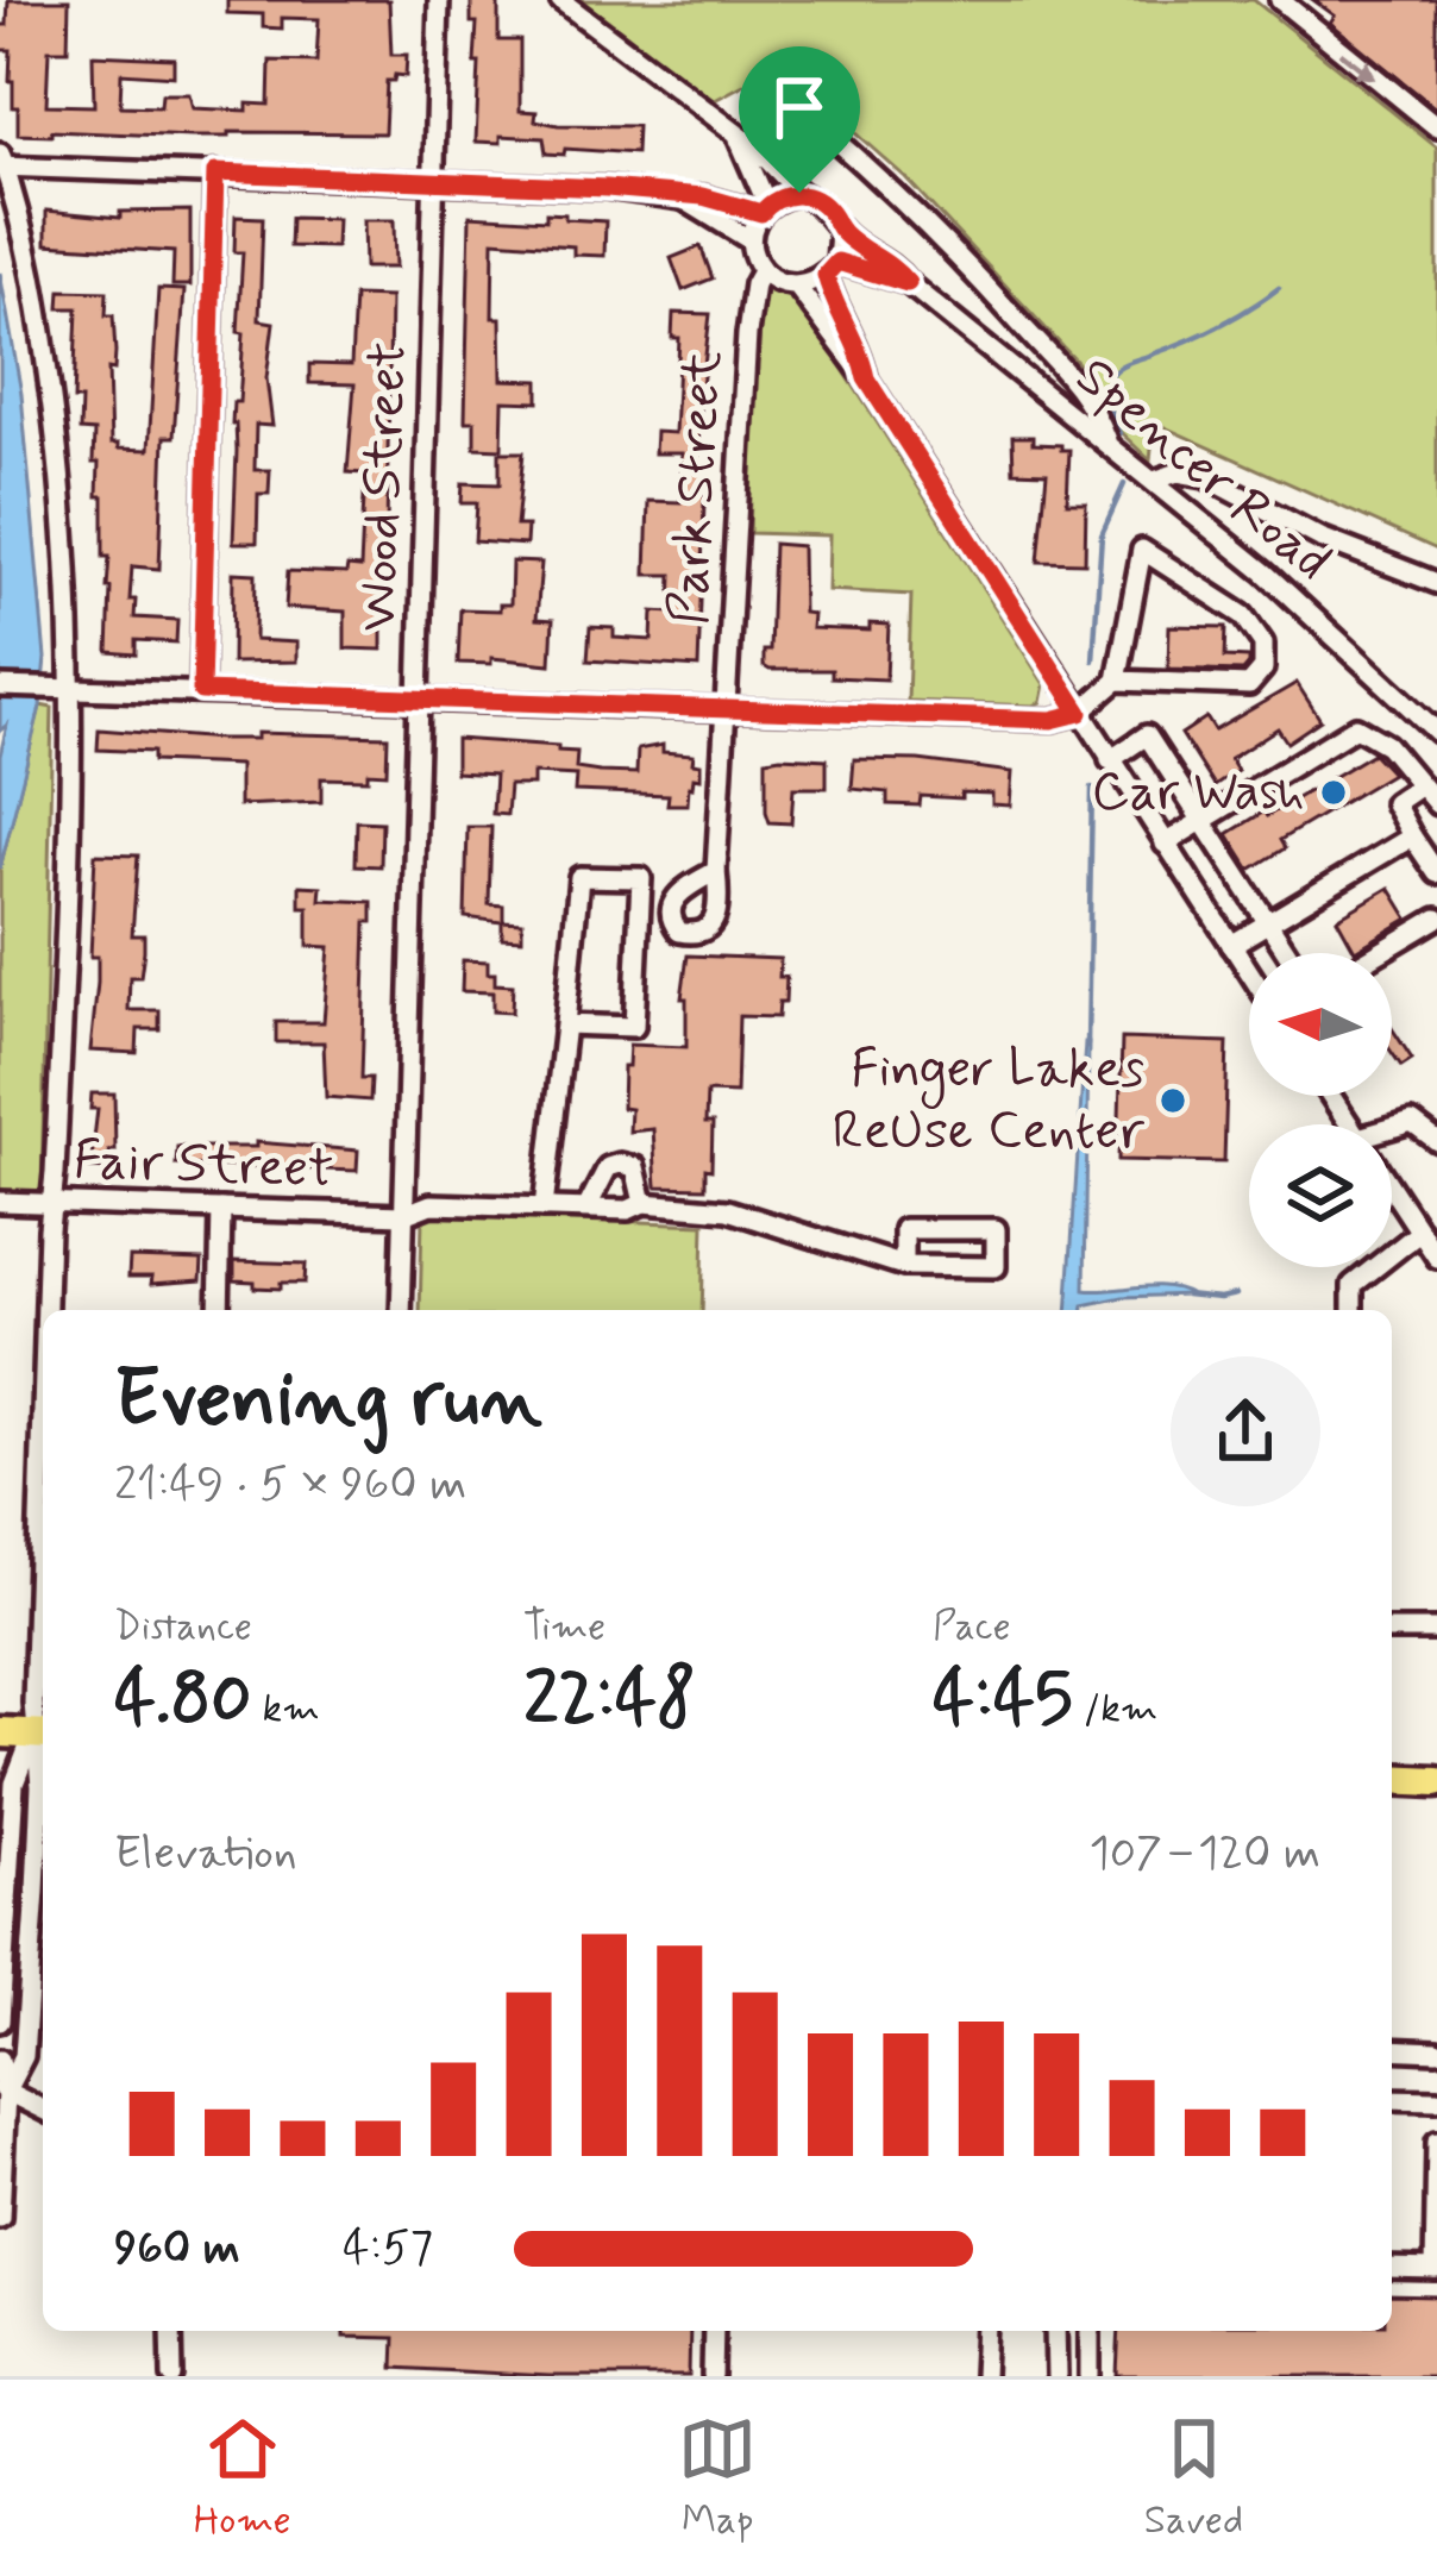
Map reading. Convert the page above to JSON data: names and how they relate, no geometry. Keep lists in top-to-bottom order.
{
  "streets": {
    "street": [
      "Spencer Road",
      "Wood Street",
      "Park Street",
      "Fair Street"
    ]
  },
  "crossings": [
    ["Spencer Road", "Park Street"],
    ["Wood Street", "Fair Street"]
  ],
  "places": ["Car Wash", "Finger Lakes ReUse Center"],
  "north": "left",
  "page": {
    "heading": ["Evening run", "21:49 · 5 × 960 m"],
    "stats": [
      ["Distance", "4.80 km"],
      ["Time", "22:48"],
      ["Pace", "4:45 /km"]
    ],
    "chart": ["Elevation", "107–120 m"],
    "list": [
      {
        "name": "960 m",
        "note": "4:57"
      }
    ],
    "tabs": ["Home", "Map", "Saved"]
  }
}
